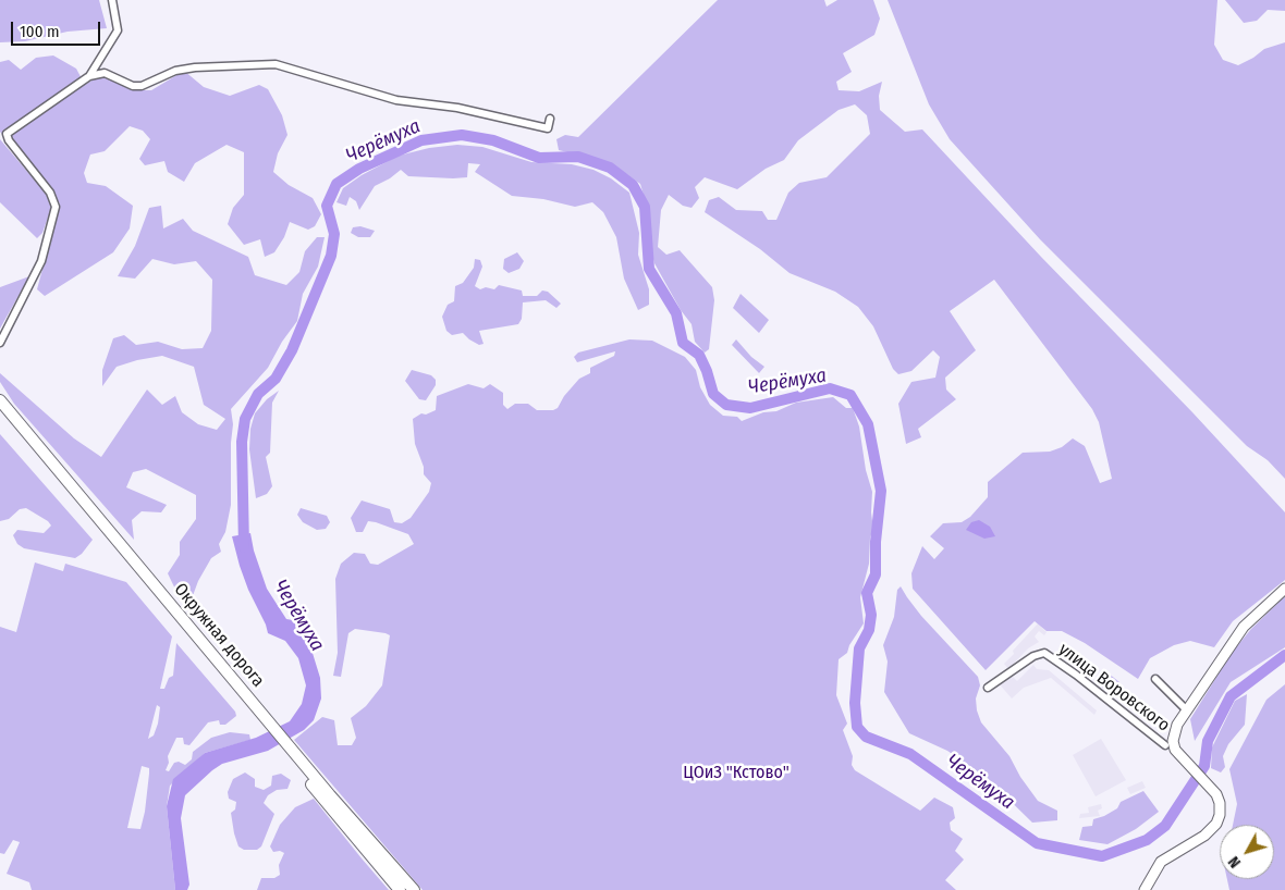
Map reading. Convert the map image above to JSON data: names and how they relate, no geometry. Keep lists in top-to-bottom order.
{
  "streets": {
    "main road": ["Окружная дорога"],
    "street": ["улица Воровского"]
  },
  "water": ["Черёмуха"],
  "parks": ["ЦОиЗ \"Кстово\""],
  "scale_bar": "100 m",
  "north": "bottom left"
}
